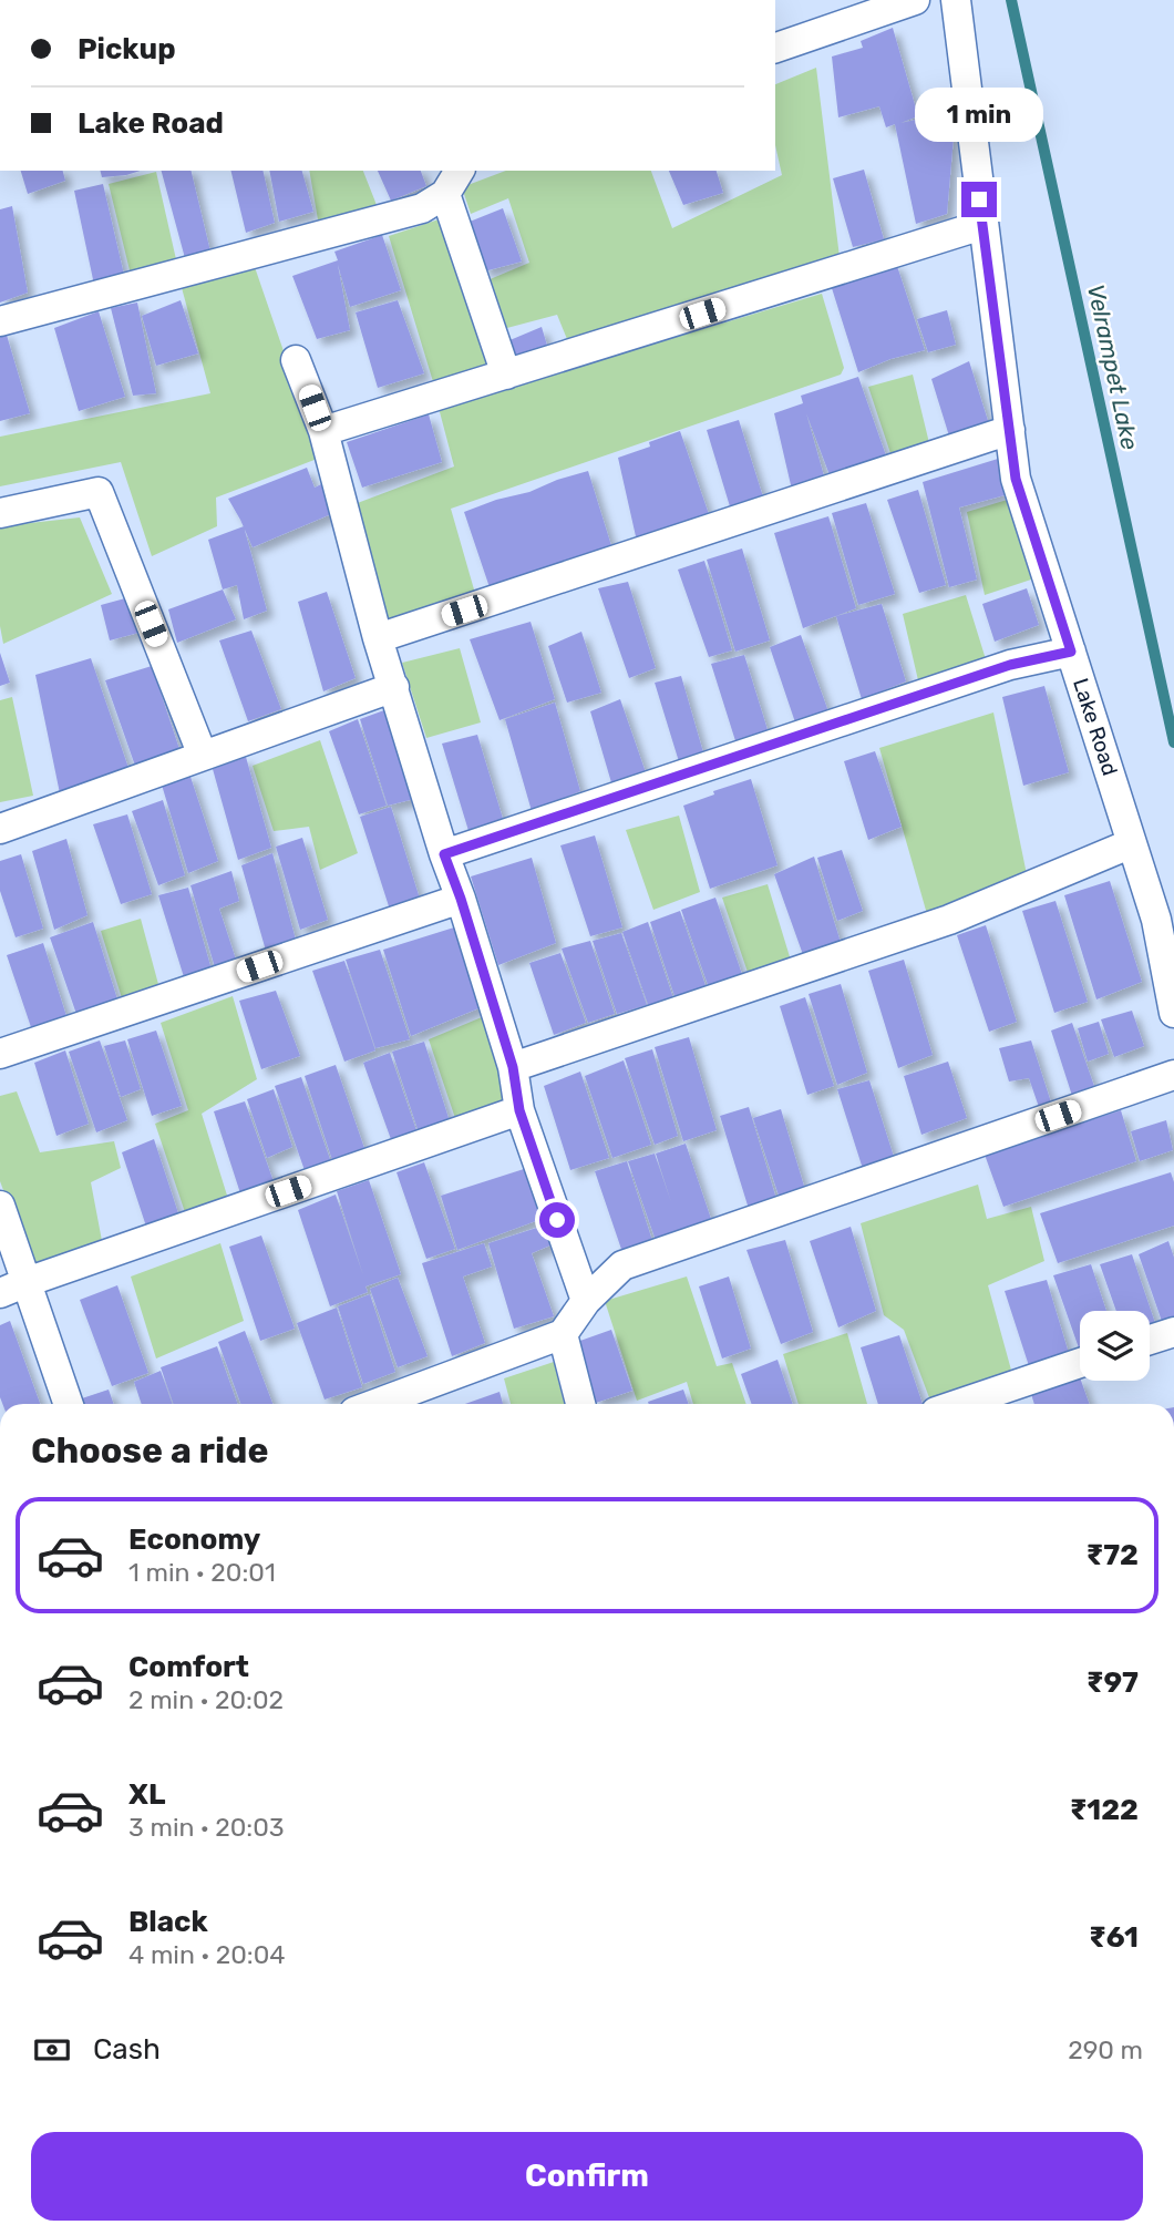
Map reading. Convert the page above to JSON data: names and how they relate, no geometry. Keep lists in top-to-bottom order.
{
  "streets": {
    "street": ["Lake Road"]
  },
  "water": ["Velrampet Lake"],
  "page": {
    "banner": ["Pickup", "Lake Road"],
    "bubble": "1 min",
    "heading": "Choose a ride",
    "list": [
      {
        "name": "Economy",
        "note": "1 min · 20:01",
        "value": "₹72"
      },
      {
        "name": "Comfort",
        "note": "2 min · 20:02",
        "value": "₹97"
      },
      {
        "name": "XL",
        "note": "3 min · 20:03",
        "value": "₹122"
      },
      {
        "name": "Black",
        "note": "4 min · 20:04",
        "value": "₹61"
      }
    ],
    "pay": ["Cash", "290 m"],
    "buttons": "Confirm"
  }
}
